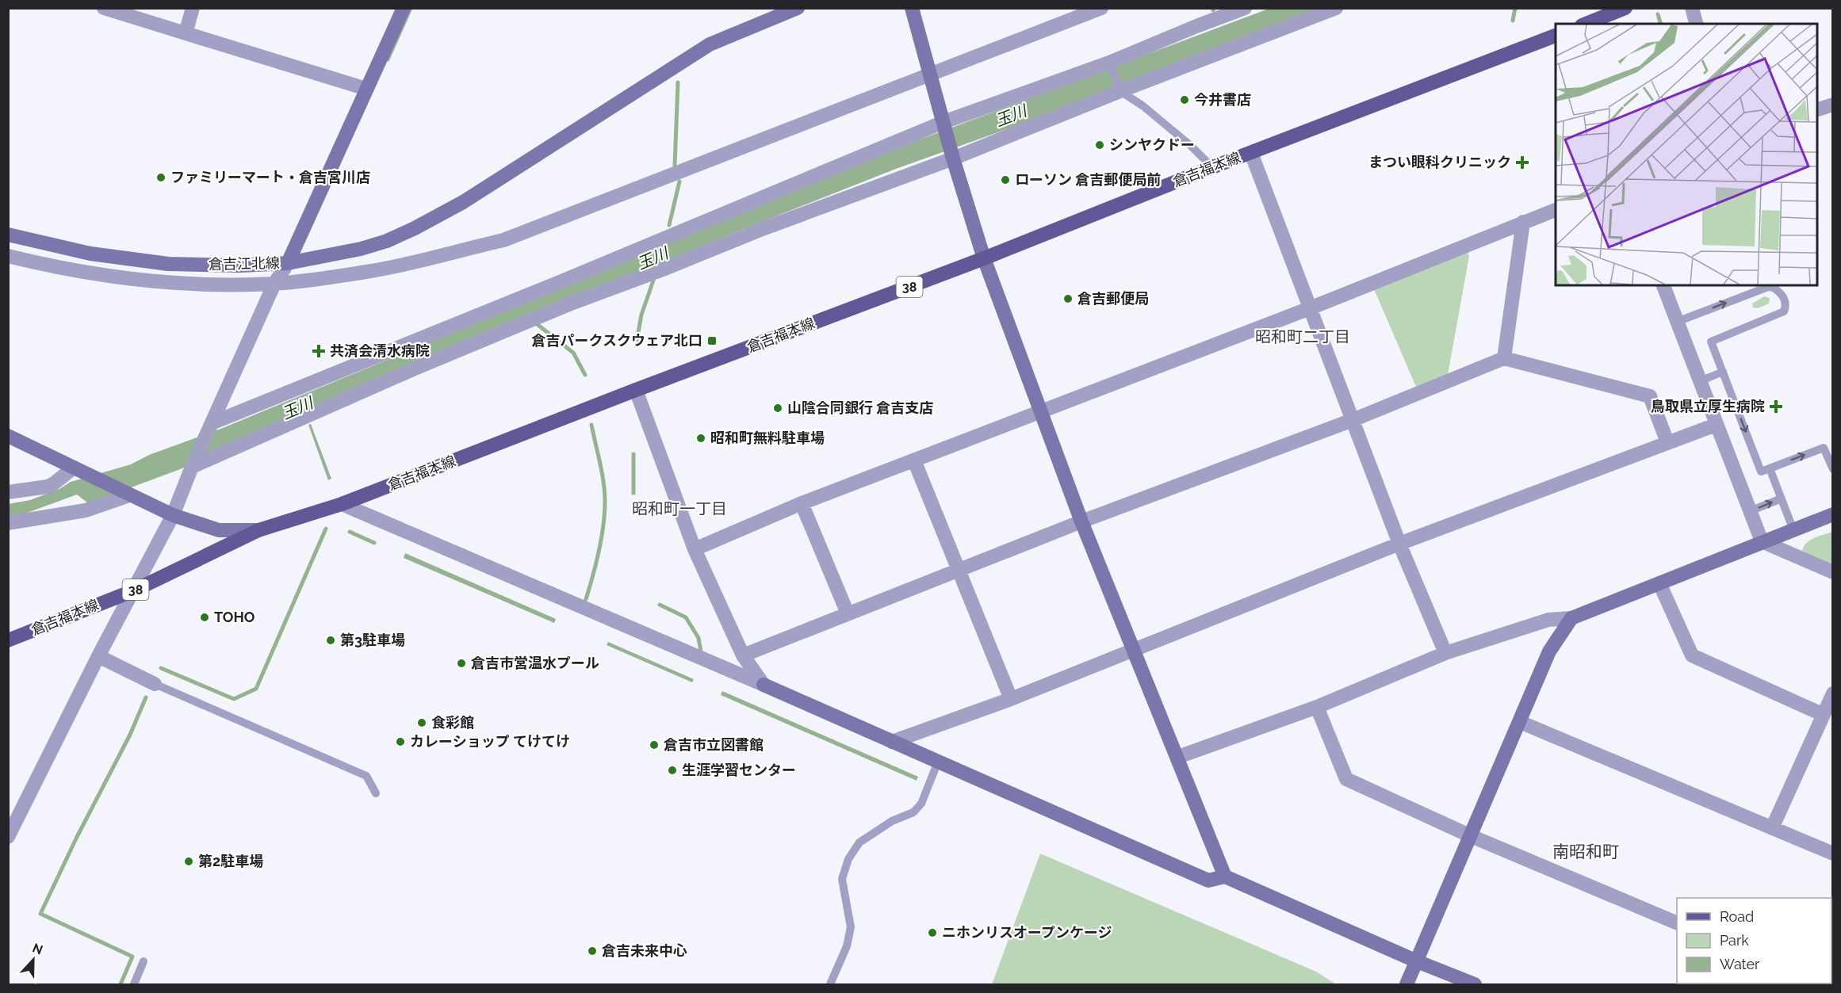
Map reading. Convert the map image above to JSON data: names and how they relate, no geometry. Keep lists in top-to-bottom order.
{
  "streets": {
    "main road": ["倉吉福本線", "38"],
    "street": ["倉吉江北線"]
  },
  "districts": ["昭和町二丁目", "昭和町一丁目", "南昭和町"],
  "water": ["玉川"],
  "places": {
    "other": [
      "今井書店",
      "シンヤクドー",
      "ファミリーマート・倉吉宮川店",
      "ローソン 倉吉郵便局前",
      "倉吉郵便局",
      "山陰合同銀行 倉吉支店",
      "昭和町無料駐車場",
      "TOHO",
      "第3駐車場",
      "倉吉市営温水プール",
      "食彩館",
      "カレーショップ てけてけ",
      "倉吉市立図書館",
      "生涯学習センター",
      "第2駐車場",
      "ニホンリスオープンケージ",
      "倉吉未来中心"
    ],
    "health": ["まつい眼科クリニック", "共済会清水病院", "鳥取県立厚生病院"],
    "transit": ["倉吉パークスクウェア北口"]
  },
  "legend": ["Road", "Park", "Water"],
  "north": "top"
}
